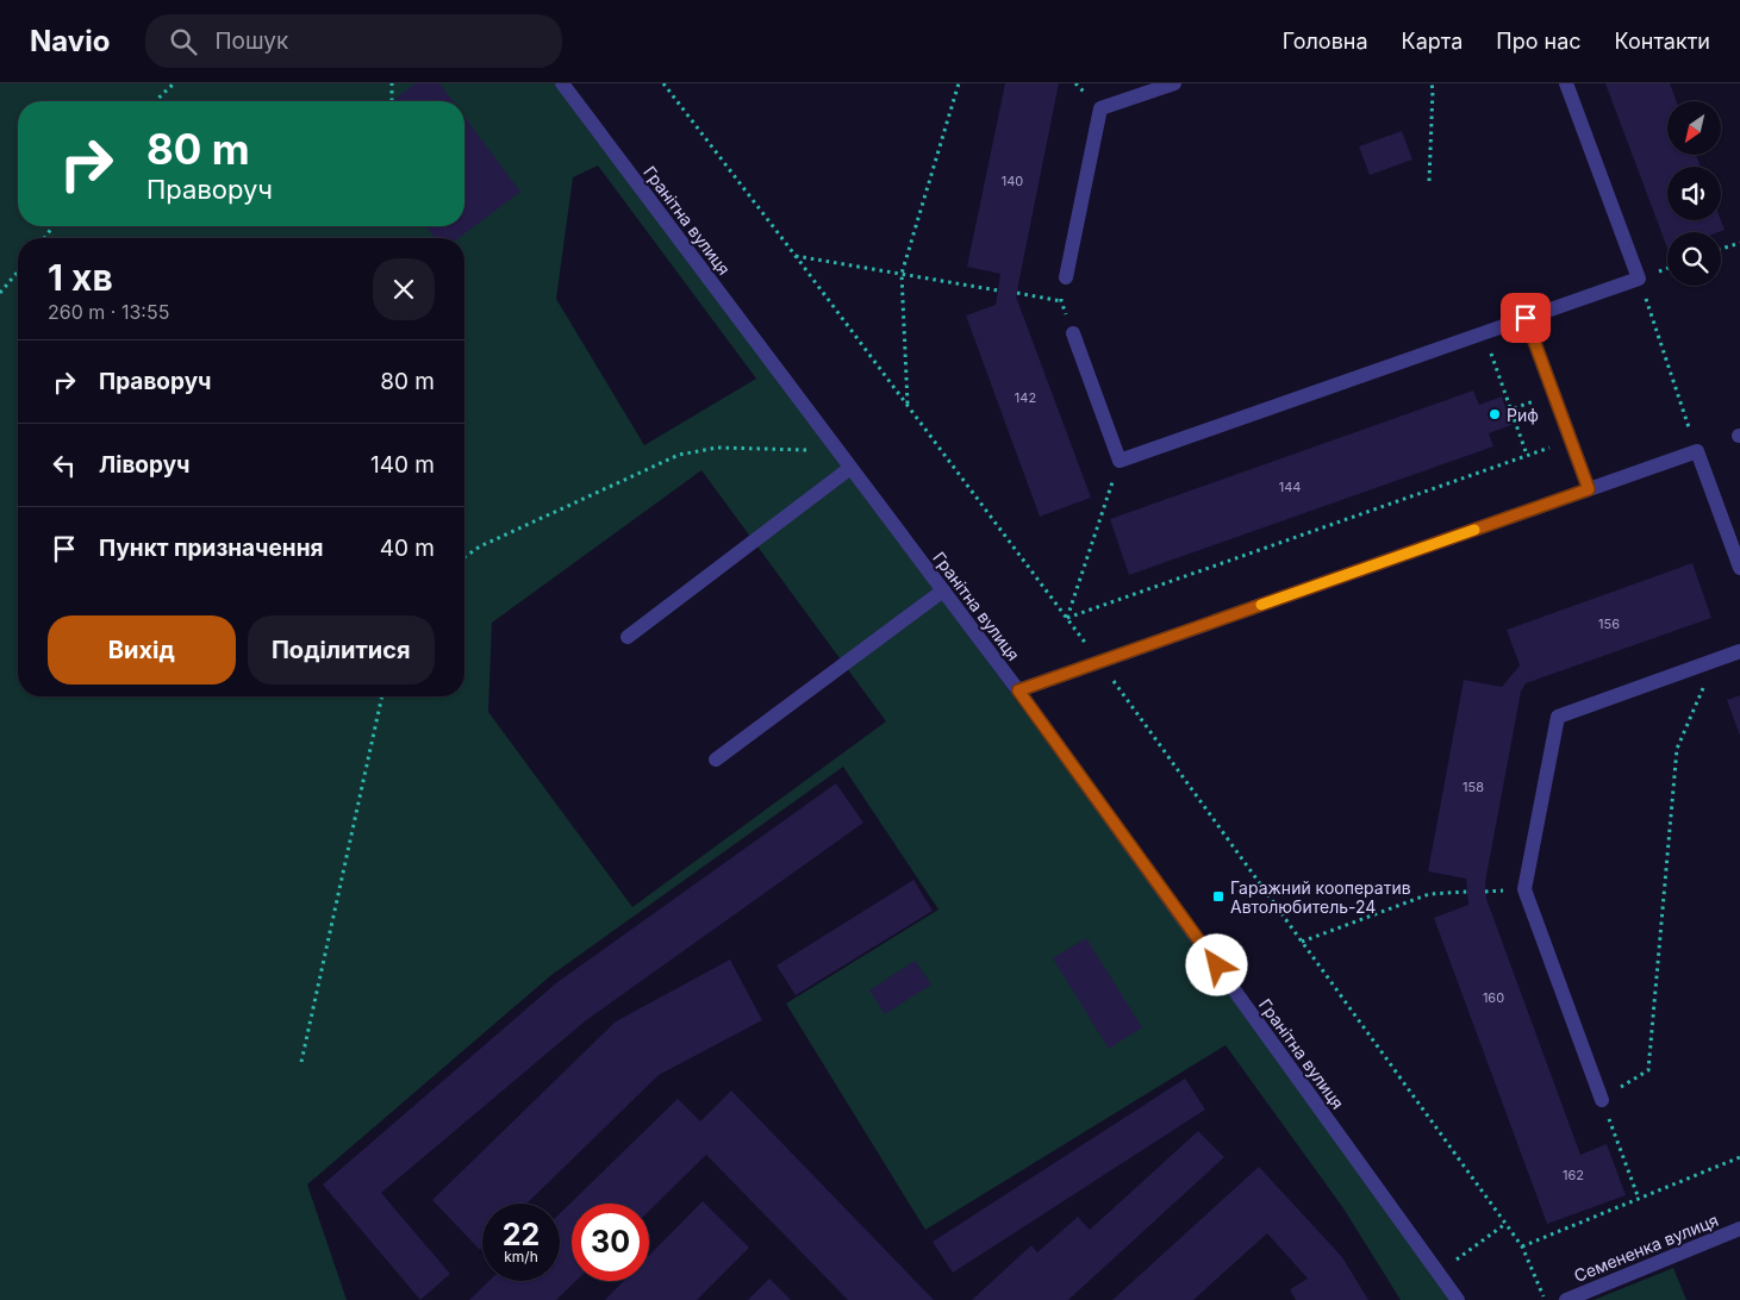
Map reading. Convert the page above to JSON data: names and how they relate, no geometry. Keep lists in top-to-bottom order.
{
  "streets": {
    "street": ["Гранітна вулиця", "Семененка вулиця"]
  },
  "places": {
    "other": ["Риф"],
    "transit": ["Гаражний кооператив Автолюбитель-24"]
  },
  "house_numbers": [
    "140",
    "142",
    "144",
    "156",
    "158",
    "160",
    "162"
  ],
  "north": "bottom left",
  "page": {
    "header": "Navio",
    "search": "Пошук",
    "nav": [
      "Головна",
      "Карта",
      "Про нас",
      "Контакти"
    ],
    "turn": ["80 m", "Праворуч"],
    "heading": ["1 хв", "260 m · 13:55"],
    "list": [
      {
        "name": "Праворуч",
        "value": "80 m"
      },
      {
        "name": "Ліворуч",
        "value": "140 m"
      },
      {
        "name": "Пункт призначення",
        "value": "40 m"
      }
    ],
    "buttons": ["Вихід", "Поділитися"],
    "speed": "22 km/h",
    "limit": "30"
  }
}
